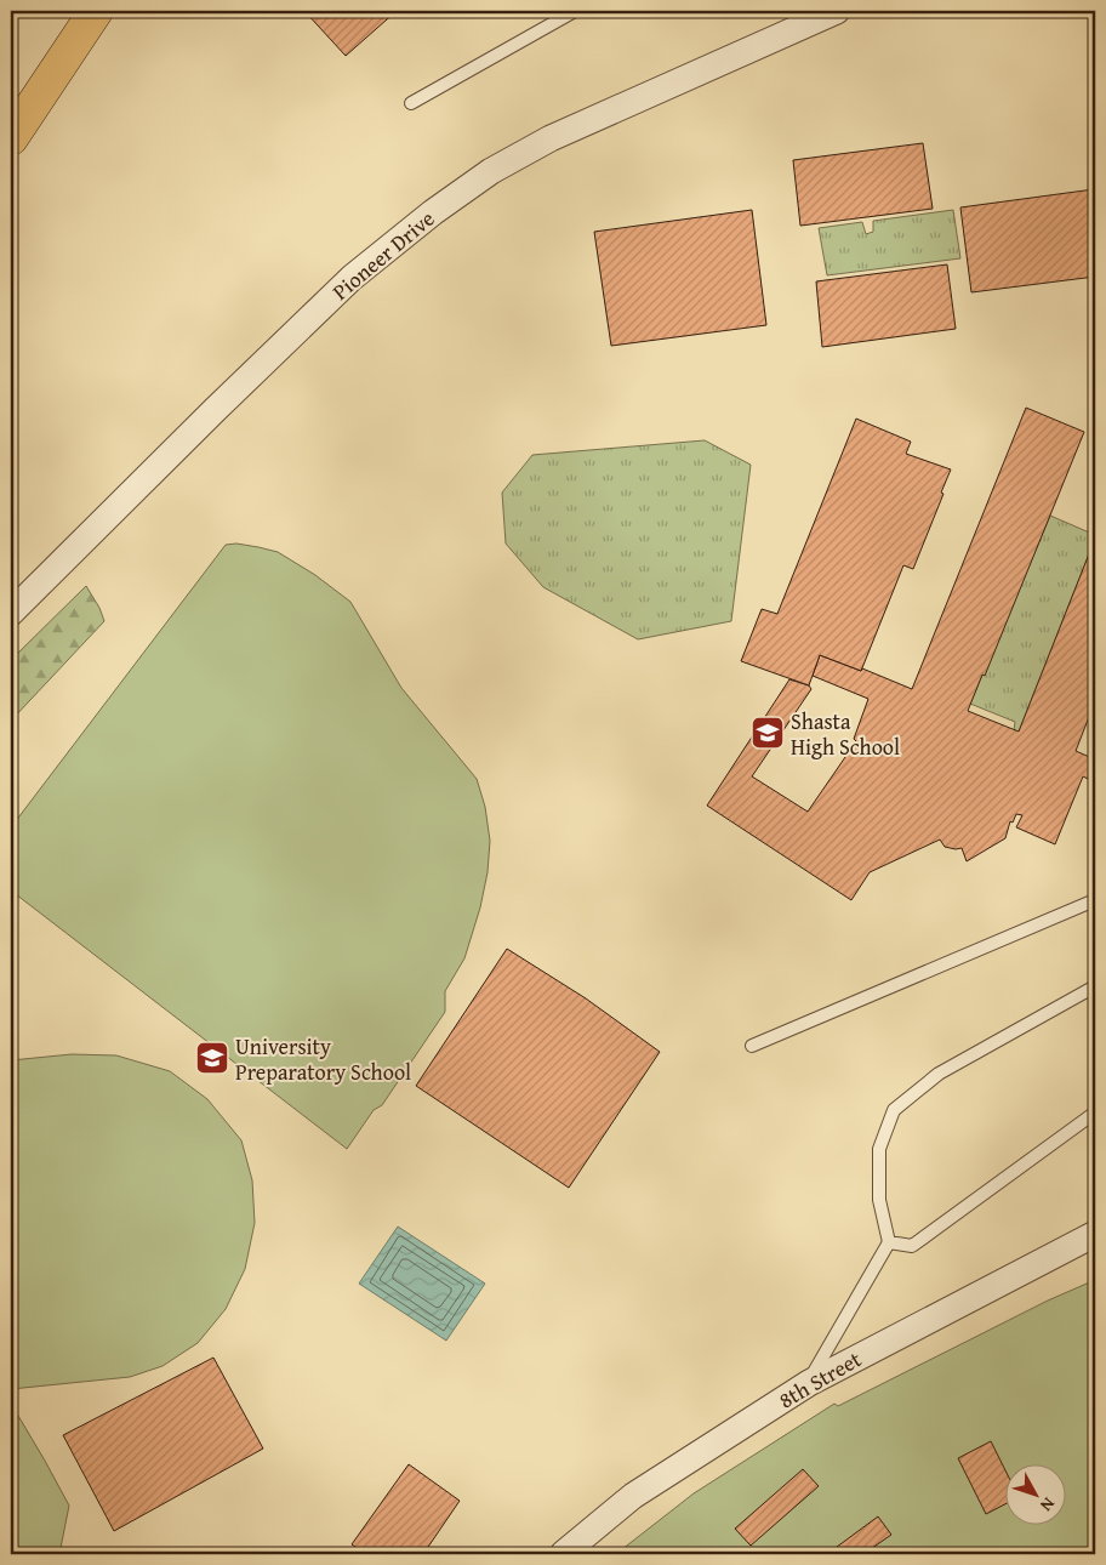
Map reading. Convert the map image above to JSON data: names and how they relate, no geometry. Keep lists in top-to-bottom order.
{
  "streets": {
    "street": ["Pioneer Drive", "8th Street"]
  },
  "places": {
    "school or university": ["Shasta High School", "University Preparatory School"]
  },
  "north": "bottom right"
}
